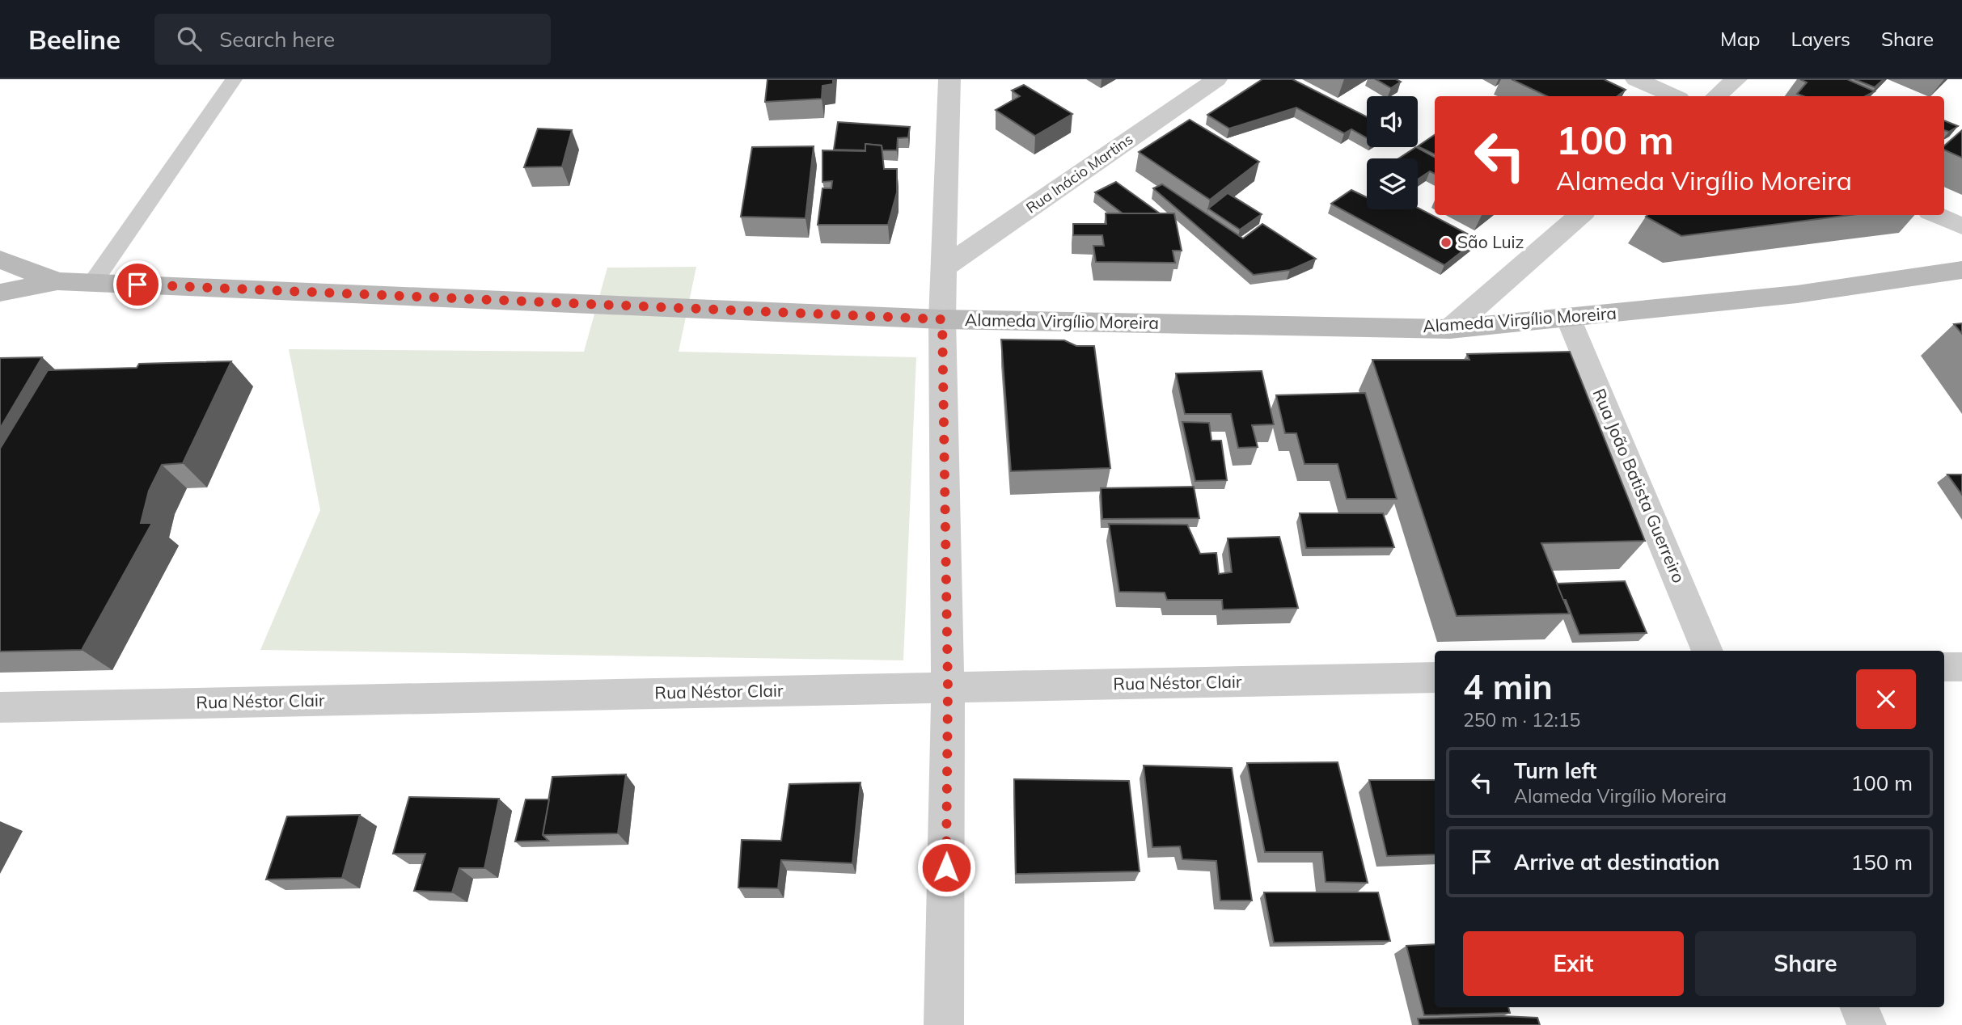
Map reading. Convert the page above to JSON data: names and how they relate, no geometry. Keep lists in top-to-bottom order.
{
  "streets": {
    "main road": ["Alameda Virgílio Moreira"],
    "street": ["Rua Inácio Martins", "Rua João Batista Guerreiro", "Rua Néstor Clair"]
  },
  "crossings": [
    ["Alameda Virgílio Moreira", "Rua João Batista Guerreiro"]
  ],
  "places": ["São Luiz"],
  "page": {
    "header": "Beeline",
    "search": "Search here",
    "nav": ["Map", "Layers", "Share"],
    "turn": ["100 m", "Alameda Virgílio Moreira"],
    "heading": ["4 min", "250 m · 12:15"],
    "list": [
      {
        "name": "Turn left",
        "note": "Alameda Virgílio Moreira",
        "value": "100 m"
      },
      {
        "name": "Arrive at destination",
        "value": "150 m"
      }
    ],
    "buttons": ["Exit", "Share"]
  }
}
